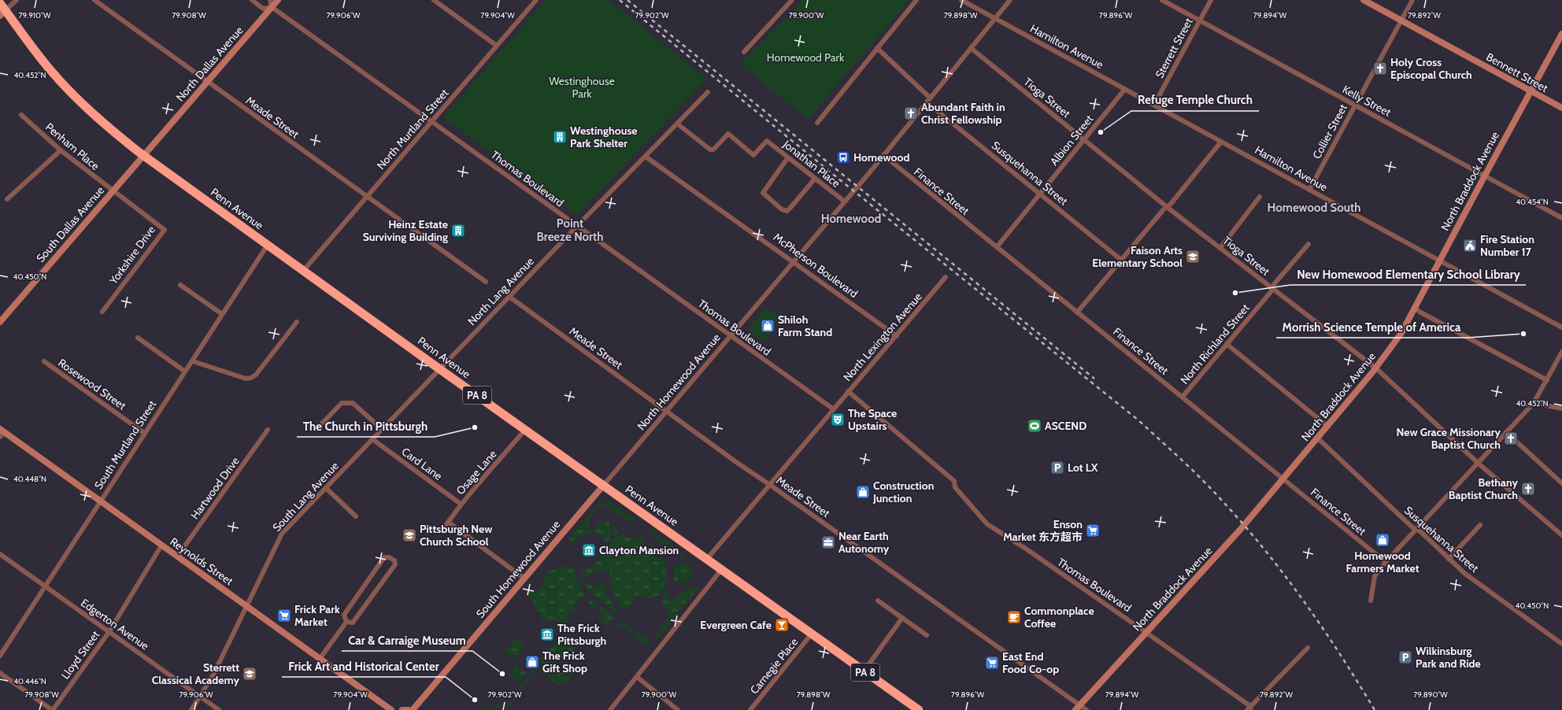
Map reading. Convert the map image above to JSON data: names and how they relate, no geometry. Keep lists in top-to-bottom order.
{
  "streets": {
    "highway": ["Penn Avenue", "PA 8"],
    "main road": [
      "North Dallas Avenue",
      "Bennett Street",
      "North Braddock Avenue",
      "South Dallas Avenue",
      "Reynolds Street",
      "South Homewood Avenue"
    ],
    "street": [
      "Hamilton Avenue",
      "Sterrett Street",
      "Tioga Street",
      "Kelly Street",
      "Meade Street",
      "North Murtland Street",
      "Collier Street",
      "Albion Street",
      "Penham Place",
      "Jonathan Place",
      "Susquehanna Street",
      "Thomas Boulevard",
      "Finance Street",
      "Yorkshire Drive",
      "McPherson Boulevard",
      "North Lang Avenue",
      "North Lexington Avenue",
      "North Richland Street",
      "North Homewood Avenue",
      "Rosewood Street",
      "South Murtland Street",
      "Card Lane",
      "Osage Lane",
      "Hartwood Drive",
      "South Lang Avenue",
      "Edgerton Avenue",
      "Lloyd Street",
      "Carnegie Place"
    ]
  },
  "crossings": [
    ["Hamilton Avenue", "Sterrett Street"],
    ["Hamilton Avenue", "Collier Street"],
    ["Hamilton Avenue", "Albion Street"],
    ["Hamilton Avenue", "North Braddock Avenue"],
    ["Hamilton Avenue", "North Homewood Avenue"],
    ["Sterrett Street", "Kelly Street"],
    ["North Dallas Avenue", "Meade Street"],
    ["North Dallas Avenue", "Thomas Boulevard"],
    ["North Dallas Avenue", "Penn Avenue"],
    ["North Dallas Avenue", "South Dallas Avenue"],
    ["Bennett Street", "Collier Street"],
    ["Bennett Street", "North Braddock Avenue"],
    ["Tioga Street", "Albion Street"],
    ["Tioga Street", "North Braddock Avenue"],
    ["Tioga Street", "North Richland Street"],
    ["Tioga Street", "North Homewood Avenue"],
    ["Kelly Street", "Collier Street"],
    ["Kelly Street", "North Braddock Avenue"],
    ["Meade Street", "North Murtland Street"],
    ["Meade Street", "North Braddock Avenue"],
    ["Meade Street", "North Lang Avenue"],
    ["Meade Street", "North Lexington Avenue"],
    ["Meade Street", "North Homewood Avenue"],
    ["North Murtland Street", "Thomas Boulevard"],
    ["North Murtland Street", "Penn Avenue"],
    ["Albion Street", "Susquehanna Street"],
    ["Albion Street", "Finance Street"],
    ["Penham Place", "South Dallas Avenue"],
    ["Penham Place", "Yorkshire Drive"],
    ["Jonathan Place", "North Lang Avenue"],
    ["Jonathan Place", "North Homewood Avenue"],
    ["Susquehanna Street", "North Braddock Avenue"],
    ["Susquehanna Street", "North Homewood Avenue"],
    ["Thomas Boulevard", "North Braddock Avenue"],
    ["Thomas Boulevard", "North Lang Avenue"],
    ["Thomas Boulevard", "North Lexington Avenue"],
    ["Thomas Boulevard", "North Homewood Avenue"],
    ["North Braddock Avenue", "Finance Street"],
    ["Finance Street", "North Richland Street"],
    ["Finance Street", "North Homewood Avenue"],
    ["Penn Avenue", "South Dallas Avenue"],
    ["Penn Avenue", "North Lang Avenue"],
    ["Penn Avenue", "North Lexington Avenue"],
    ["Penn Avenue", "North Homewood Avenue"],
    ["Penn Avenue", "South Murtland Street"],
    ["Penn Avenue", "Osage Lane"],
    ["Penn Avenue", "South Lang Avenue"],
    ["Penn Avenue", "South Homewood Avenue"],
    ["Penn Avenue", "Carnegie Place"],
    ["South Dallas Avenue", "Yorkshire Drive"],
    ["McPherson Boulevard", "North Lang Avenue"],
    ["McPherson Boulevard", "North Lexington Avenue"],
    ["McPherson Boulevard", "North Homewood Avenue"],
    ["North Lang Avenue", "South Lang Avenue"],
    ["North Homewood Avenue", "South Homewood Avenue"],
    ["Rosewood Street", "South Murtland Street"],
    ["South Murtland Street", "Reynolds Street"],
    ["South Murtland Street", "Edgerton Avenue"],
    ["Card Lane", "Osage Lane"],
    ["Card Lane", "South Lang Avenue"],
    ["Hartwood Drive", "Reynolds Street"],
    ["South Lang Avenue", "Reynolds Street"],
    ["South Lang Avenue", "Edgerton Avenue"],
    ["Reynolds Street", "Lloyd Street"],
    ["Edgerton Avenue", "Lloyd Street"]
  ],
  "districts": ["Homewood South", "Homewood", "Point Breeze North"],
  "parks": ["Homewood Park", "Westinghouse Park"],
  "places": {
    "church": [
      "Holy Cross Episcopal Church",
      "Abundant Faith in Christ Fellowship",
      "New Grace Missionary Baptist Church",
      "Bethany Baptist Church"
    ],
    "other": [
      "Refuge Temple Church",
      "New Homewood Elementary School Library",
      "Morrish Science Temple of America",
      "The Church in Pittsburgh",
      "Car & Carraige Museum",
      "Frick Art and Historical Center"
    ],
    "building": ["Westinghouse Park Shelter", "Heinz Estate Surviving Building"],
    "bus stop": ["Homewood"],
    "public building": ["Fire Station Number 17"],
    "school or university": ["Faison Arts Elementary School", "Pittsburgh New Church School", "Sterrett Classical Academy"],
    "shop": [
      "Shiloh Farm Stand",
      "Construction Junction",
      "Homewood Farmers Market",
      "The Frick Gift Shop"
    ],
    "theatre": ["The Space Upstairs"],
    "sports": ["ASCEND"],
    "parking": ["Lot LX", "Wilkinsburg Park and Ride"],
    "supermarket": ["Enson Market 东方超市", "Frick Park Market", "East End Food Co-op"],
    "office": ["Near Earth Autonomy"],
    "museum": ["Clayton Mansion", "The Frick Pittsburgh"],
    "cafe": ["Commonplace Coffee"],
    "bar": ["Evergreen Cafe"]
  },
  "coordinates": [
    "79.910°W",
    "79.908°W",
    "79.906°W",
    "79.904°W",
    "79.902°W",
    "79.900°W",
    "79.898°W",
    "79.896°W",
    "79.894°W",
    "79.892°W",
    "40.452°N",
    "40.454°N",
    "40.450°N",
    "40.448°N",
    "40.446°N",
    "79.890°W"
  ]
}
